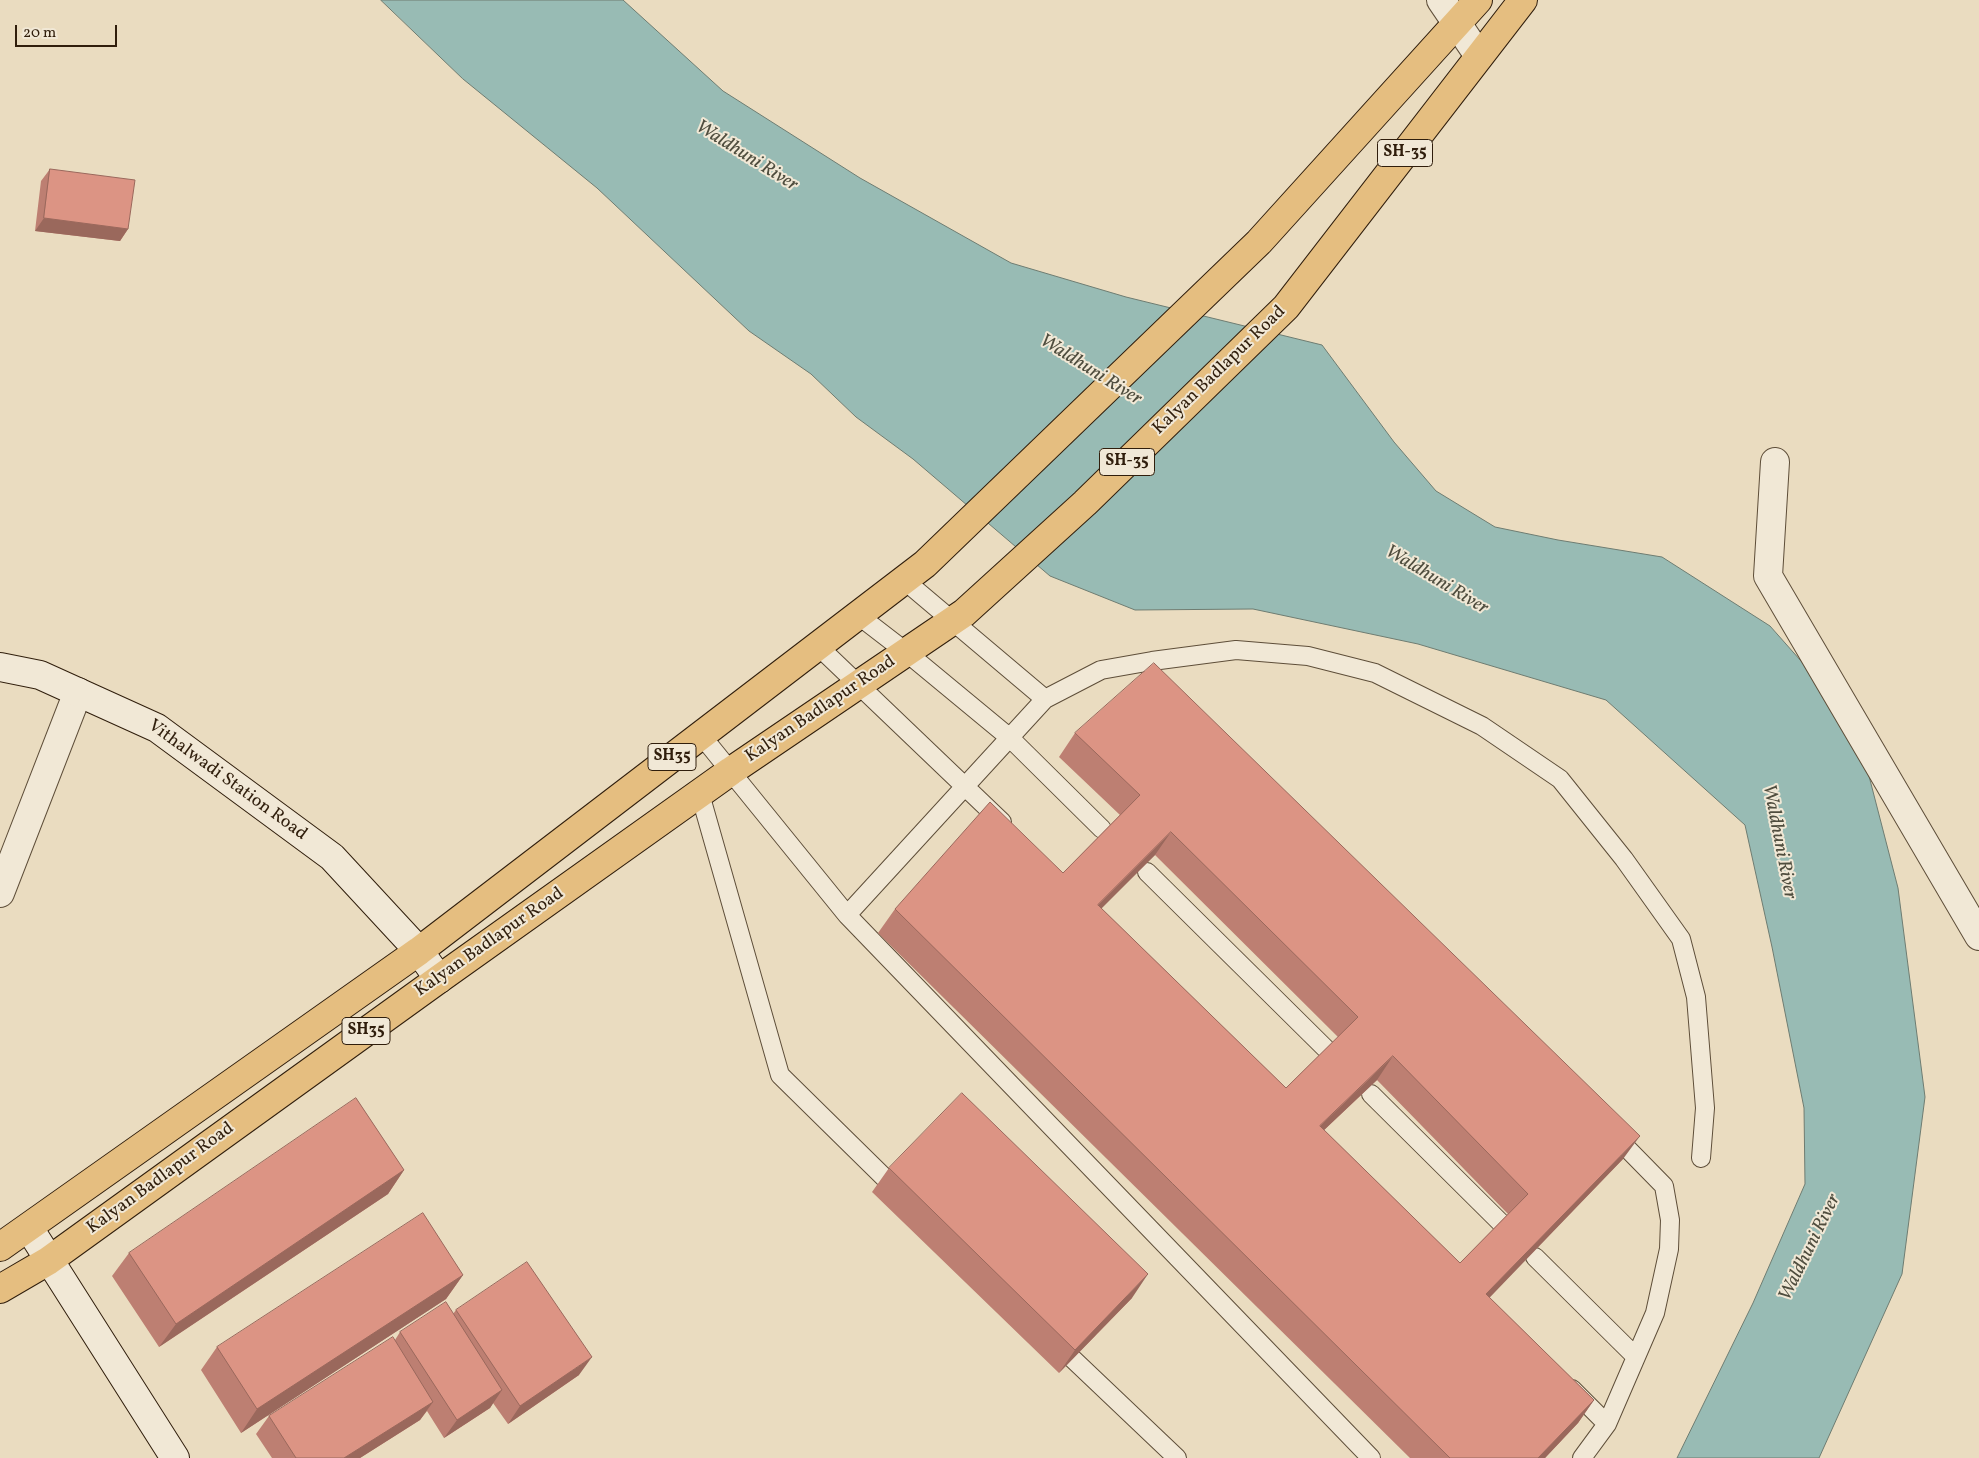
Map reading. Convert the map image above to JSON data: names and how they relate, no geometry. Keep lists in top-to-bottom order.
{
  "streets": {
    "main road": ["SH-35", "Kalyan Badlapur Road", "SH35"],
    "street": ["Vithalwadi Station Road"]
  },
  "crossings": [
    ["Kalyan Badlapur Road", "Vithalwadi Station Road"]
  ],
  "water": ["Waldhuni River"],
  "scale_bar": "20 m"
}
